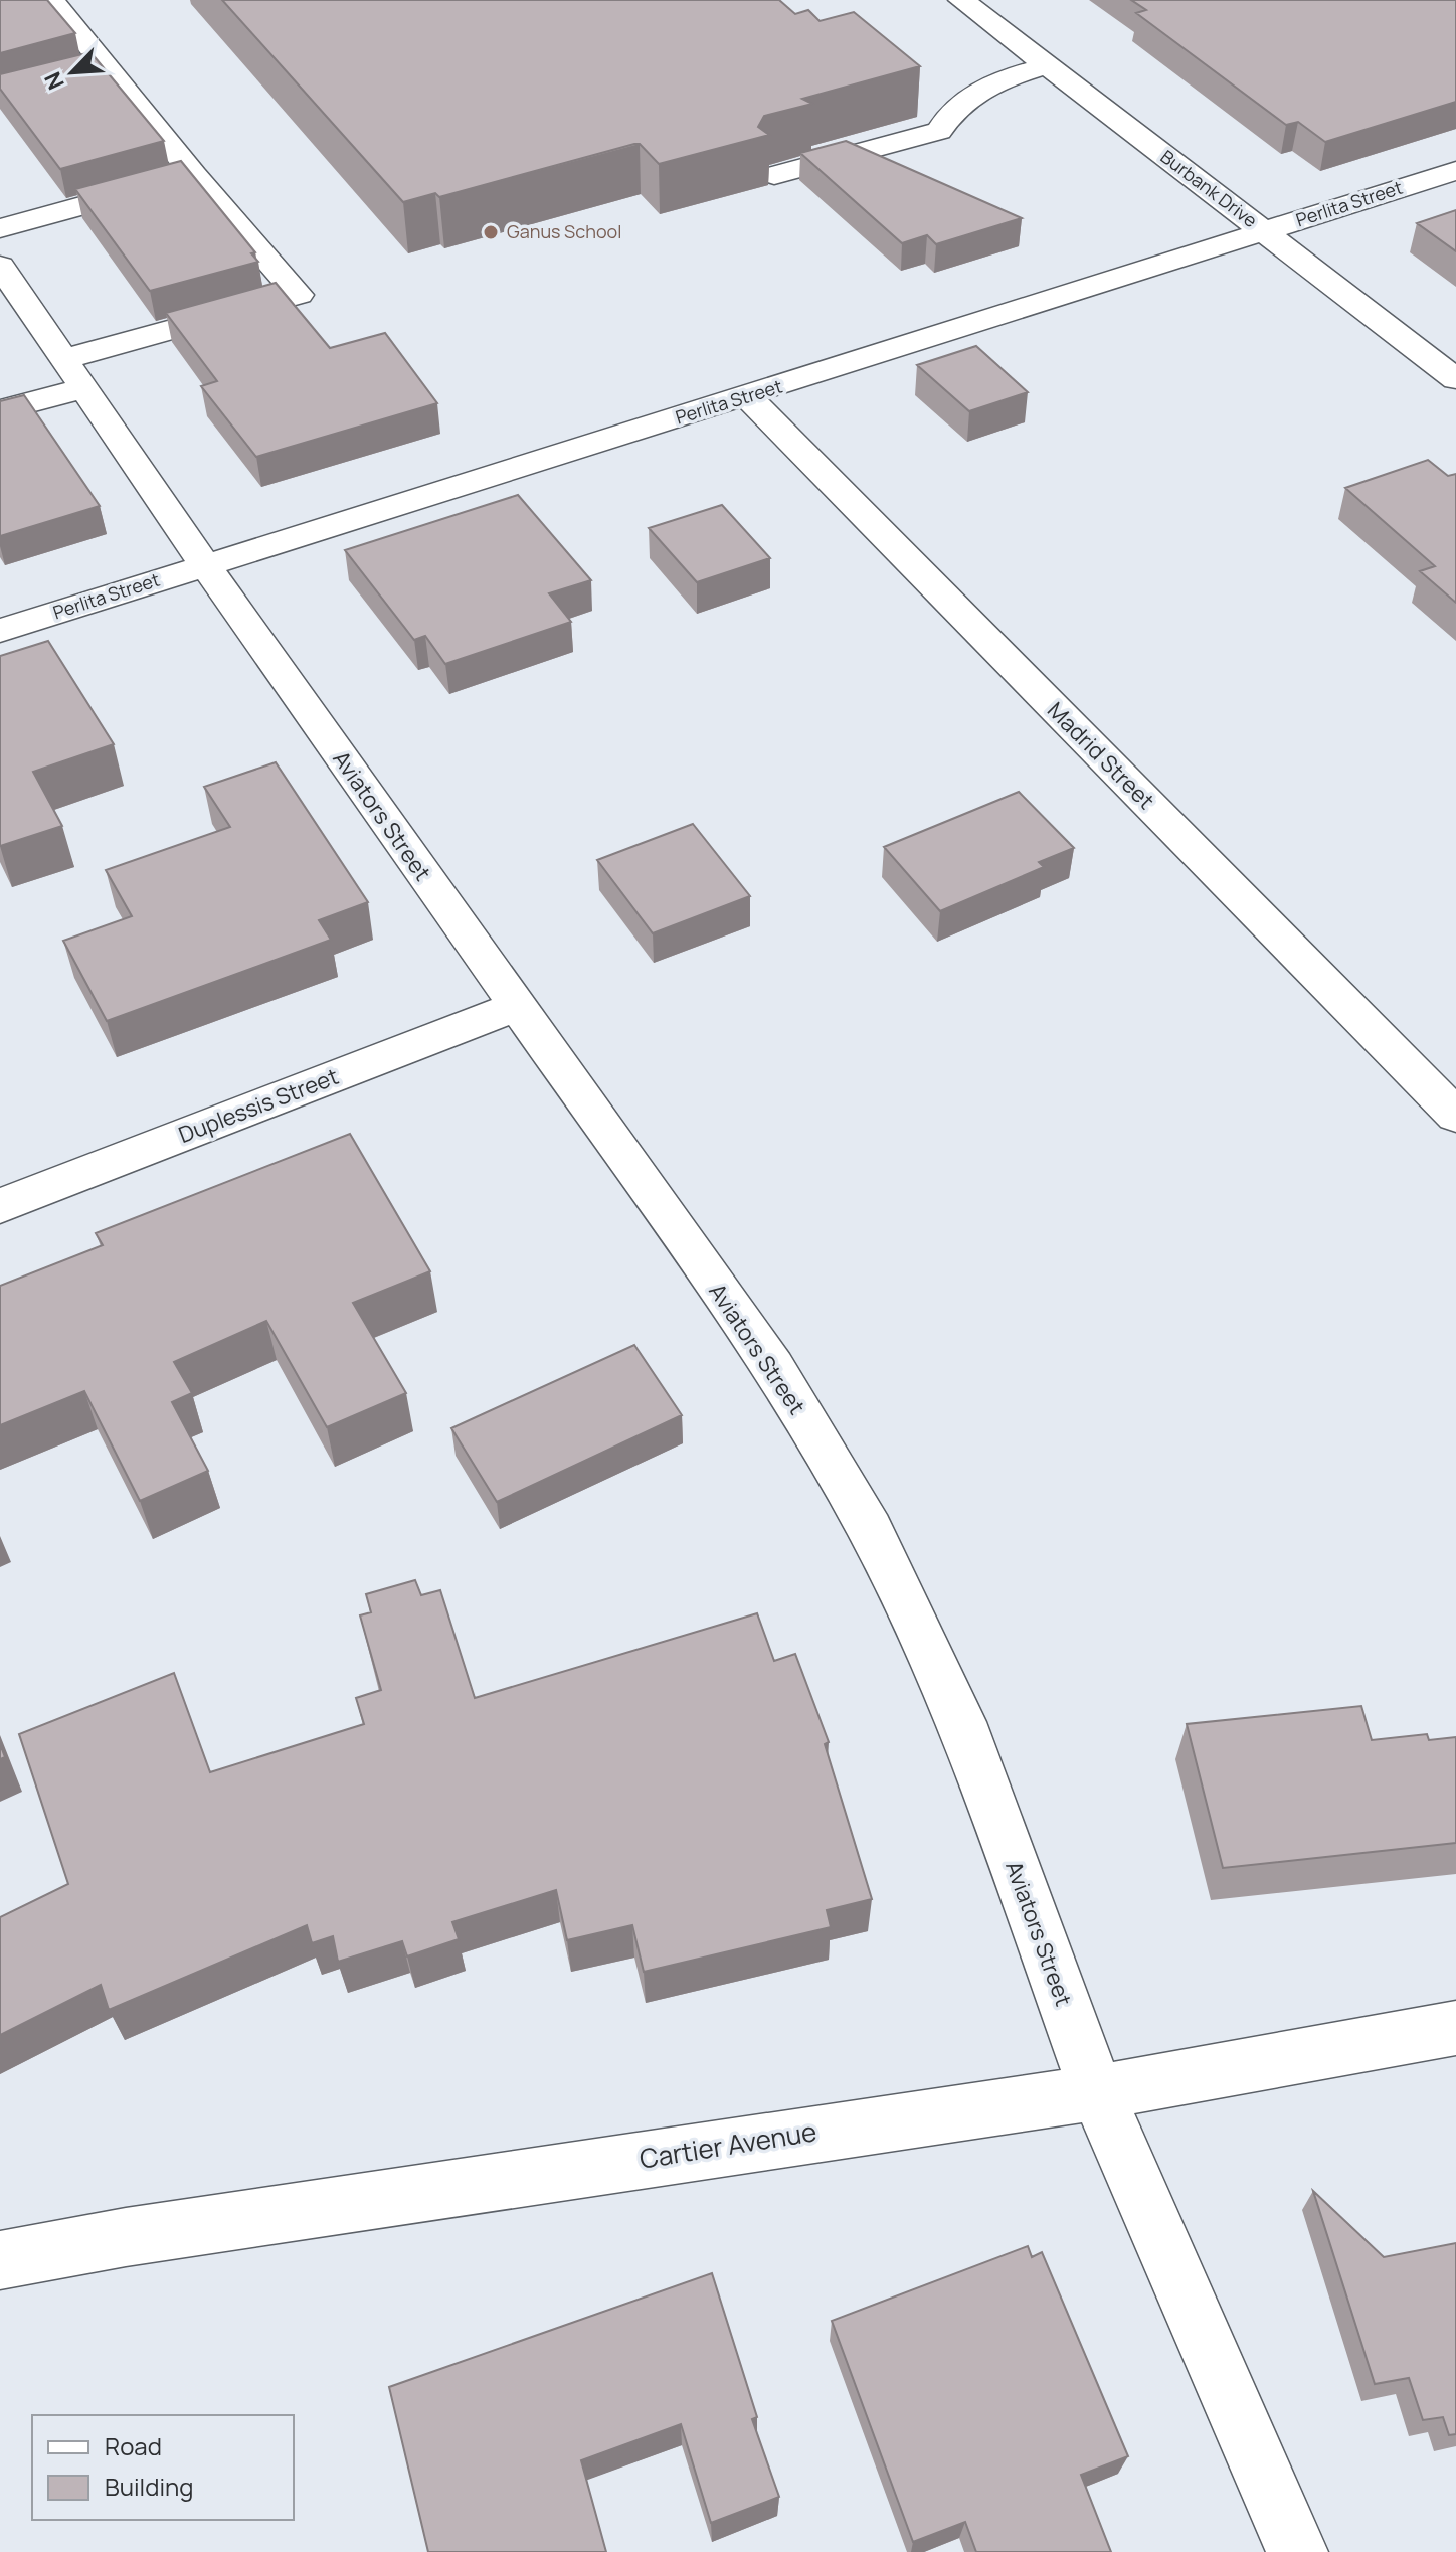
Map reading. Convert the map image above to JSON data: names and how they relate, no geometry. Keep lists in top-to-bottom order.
{
  "streets": {
    "street": [
      "Burbank Drive",
      "Perlita Street",
      "Madrid Street",
      "Aviators Street",
      "Duplessis Street",
      "Cartier Avenue"
    ]
  },
  "crossings": [
    ["Burbank Drive", "Perlita Street"],
    ["Perlita Street", "Madrid Street"],
    ["Perlita Street", "Aviators Street"],
    ["Aviators Street", "Duplessis Street"],
    ["Aviators Street", "Cartier Avenue"]
  ],
  "places": ["Ganus School"],
  "legend": ["Road", "Building"],
  "north": "bottom left"
}
